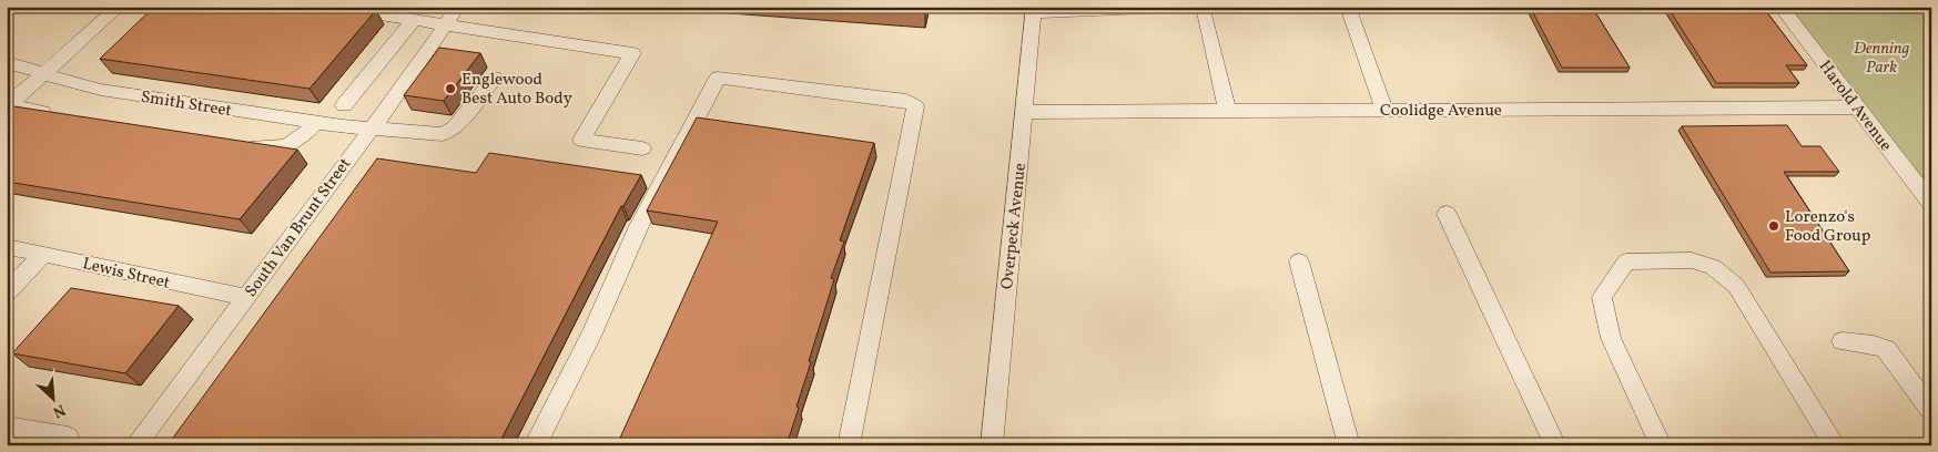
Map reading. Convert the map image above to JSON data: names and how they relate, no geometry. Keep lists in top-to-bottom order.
{
  "streets": {
    "street": [
      "Smith Street",
      "Harold Avenue",
      "Coolidge Avenue",
      "Overpeck Avenue",
      "South Van Brunt Street",
      "Lewis Street"
    ]
  },
  "crossings": [
    ["Smith Street", "South Van Brunt Street"],
    ["Harold Avenue", "Coolidge Avenue"],
    ["Coolidge Avenue", "Overpeck Avenue"],
    ["South Van Brunt Street", "Lewis Street"]
  ],
  "parks": ["Denning Park"],
  "places": ["Englewood Best Auto Body", "Lorenzo's Food Group"],
  "north": "bottom right"
}
